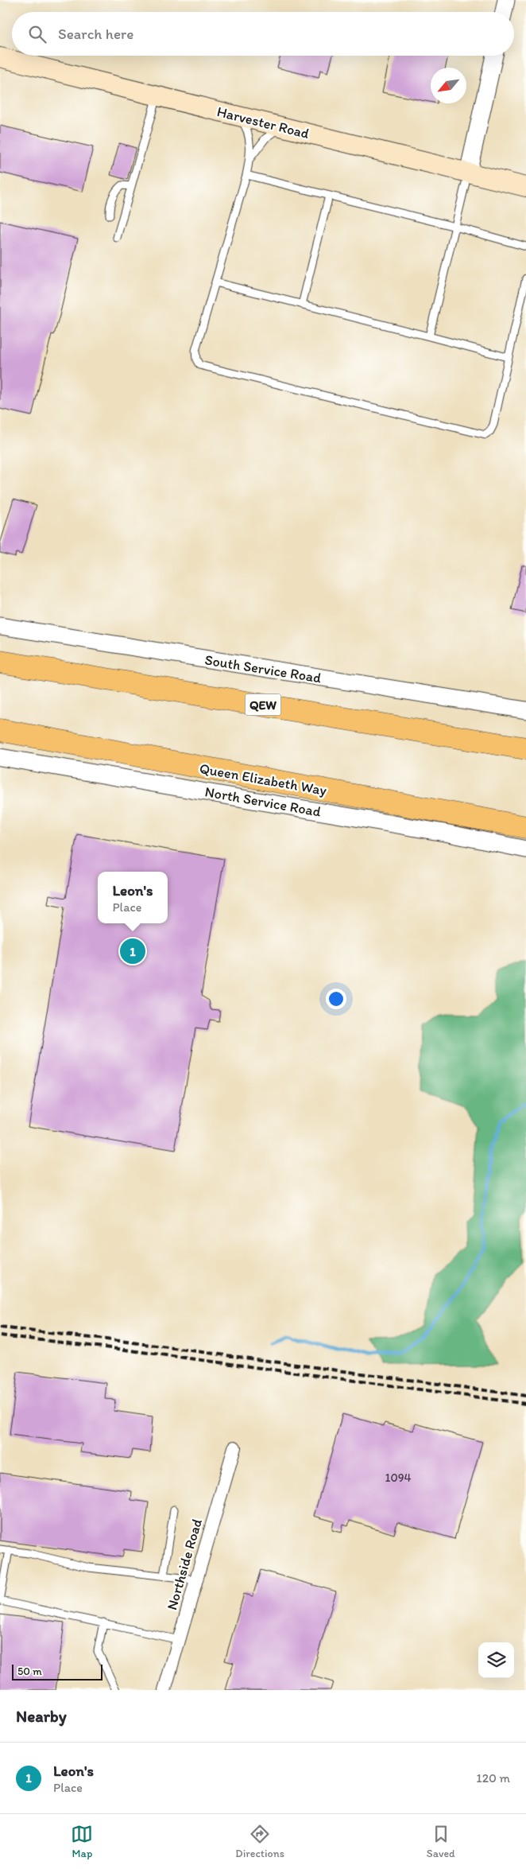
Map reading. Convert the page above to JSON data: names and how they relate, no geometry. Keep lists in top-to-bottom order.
{
  "streets": {
    "highway": ["QEW", "Queen Elizabeth Way"],
    "main road": ["Harvester Road"],
    "street": ["South Service Road", "North Service Road", "Northside Road"]
  },
  "house_numbers": ["1094"],
  "scale_bar": "50 m",
  "north": "bottom left",
  "page": {
    "search": "Search here",
    "popup": ["Leon's", "Place"],
    "pins": "1",
    "scale": "50 m",
    "heading": "Nearby",
    "list": [
      {
        "mark": "1",
        "name": "Leon's",
        "note": "Place",
        "value": "120 m"
      }
    ],
    "nav": ["Map", "Directions", "Saved"]
  }
}
